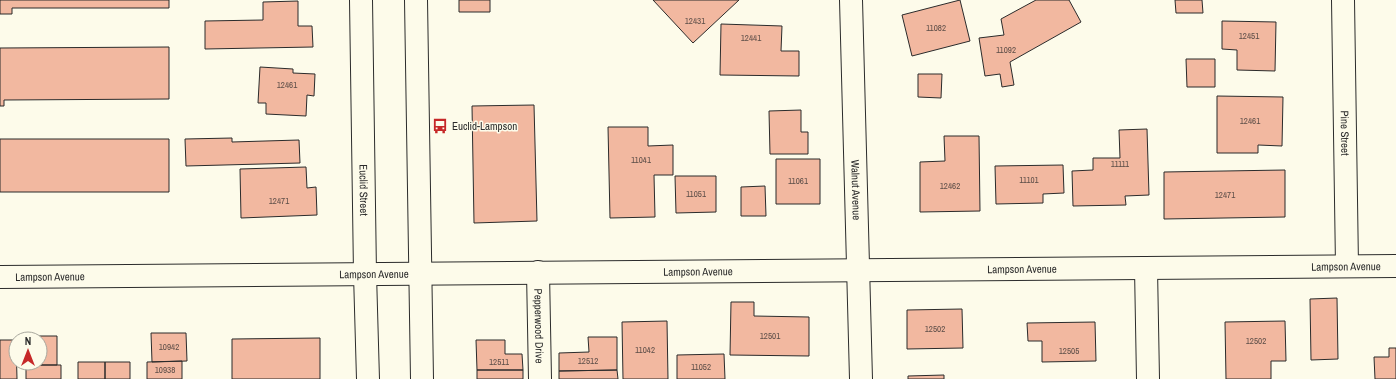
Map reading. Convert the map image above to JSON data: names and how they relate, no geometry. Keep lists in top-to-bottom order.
{
  "streets": {
    "street": [
      "Pine Street",
      "Walnut Avenue",
      "Euclid Street",
      "Lampson Avenue",
      "Pepperwood Drive"
    ]
  },
  "crossings": [
    ["Pine Street", "Lampson Avenue"],
    ["Walnut Avenue", "Lampson Avenue"],
    ["Euclid Street", "Lampson Avenue"],
    ["Lampson Avenue", "Pepperwood Drive"]
  ],
  "places": {
    "bus stop": ["Euclid-Lampson"]
  },
  "house_numbers": [
    "12431",
    "11082",
    "12451",
    "12441",
    "11092",
    "12461",
    "12461",
    "11041",
    "11111",
    "11101",
    "11061",
    "12462",
    "11051",
    "12471",
    "12471",
    "12502",
    "12501",
    "12502",
    "10942",
    "11042",
    "12505",
    "12512",
    "12511",
    "11052",
    "10938"
  ],
  "north": "top"
}
